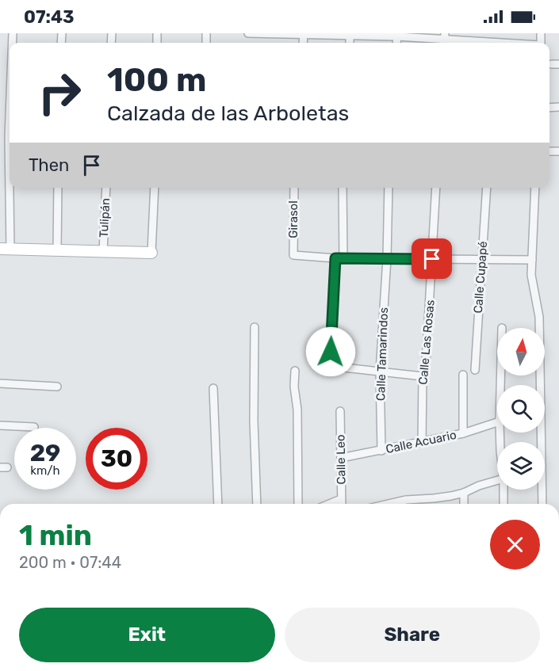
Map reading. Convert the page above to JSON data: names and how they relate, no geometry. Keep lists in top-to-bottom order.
{
  "streets": {
    "street": [
      "Tulipán",
      "Girasol",
      "Calle Cupapé",
      "Calle Las Rosas",
      "Calle Tamarindos",
      "Calle Acuario",
      "Calle Leo"
    ]
  },
  "crossings": [
    ["Calle Las Rosas", "Calle Acuario"],
    ["Calle Tamarindos", "Calle Acuario"],
    ["Calle Acuario", "Calle Leo"]
  ],
  "north": "top",
  "page": {
    "status": "07:43",
    "turn": ["100 m", "Calzada de las Arboletas"],
    "then": "Then",
    "speed": "29 km/h",
    "limit": "30",
    "heading": ["1 min", "200 m · 07:44"],
    "buttons": ["Exit", "Share"]
  }
}
